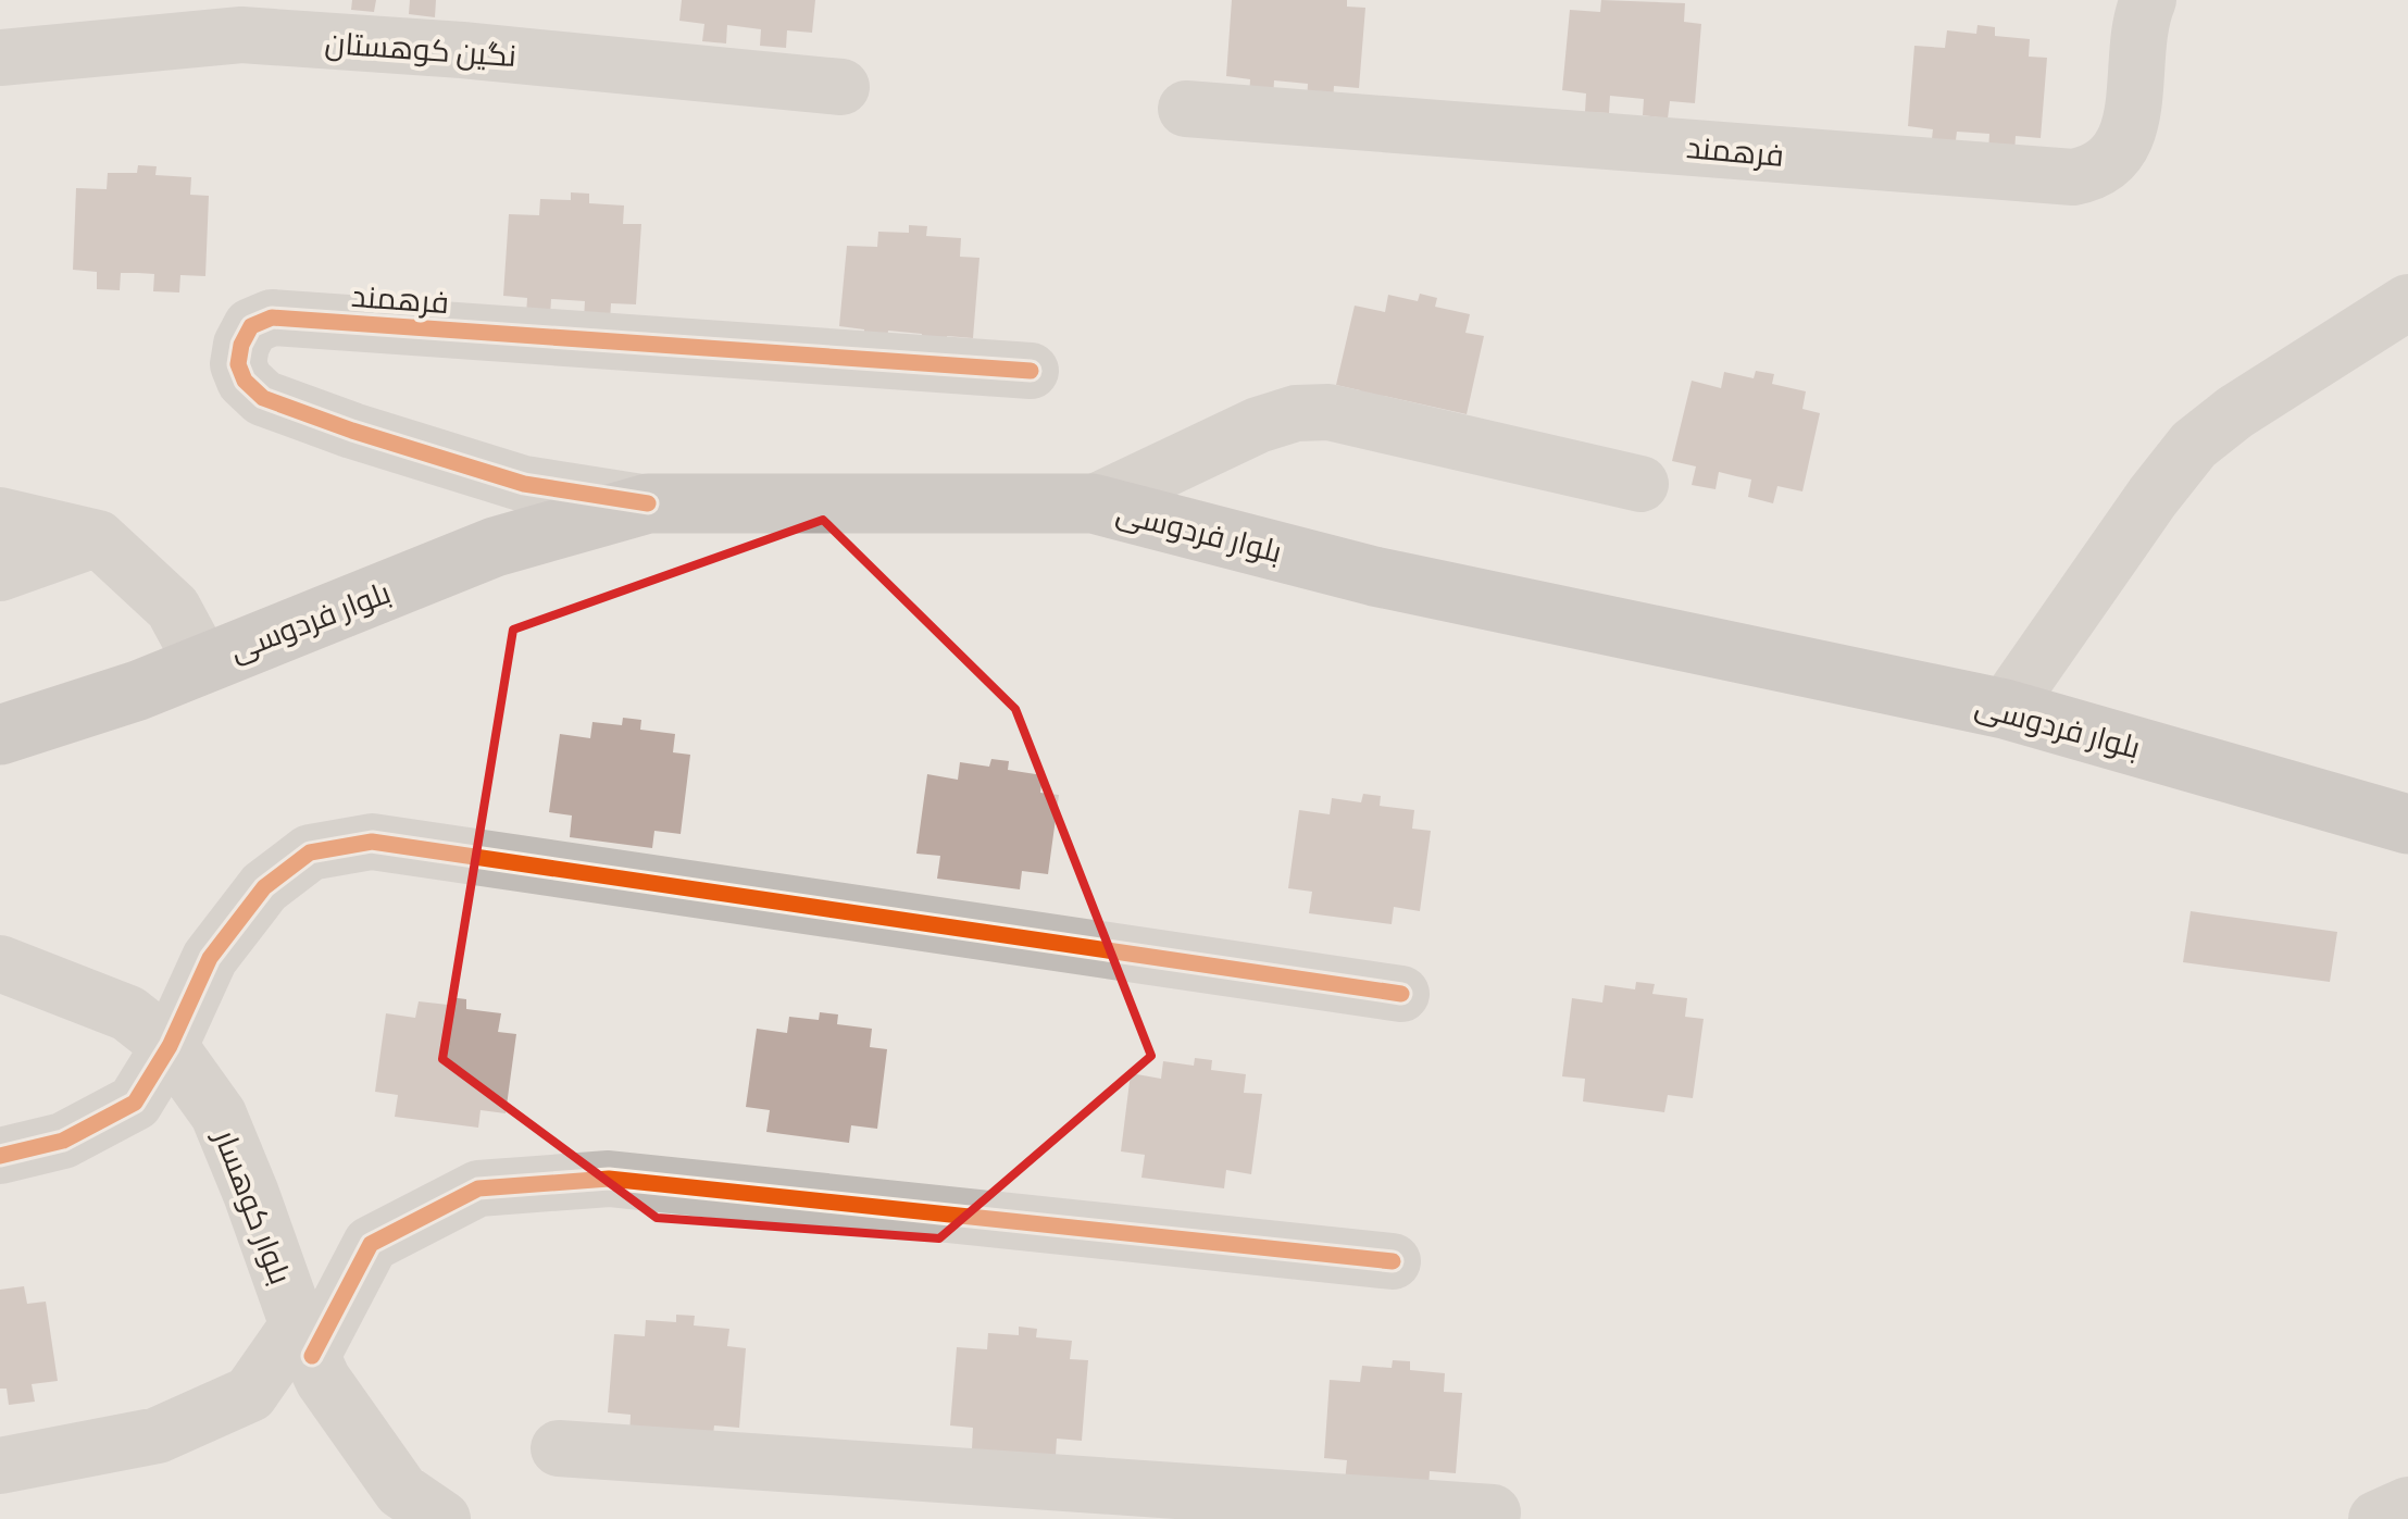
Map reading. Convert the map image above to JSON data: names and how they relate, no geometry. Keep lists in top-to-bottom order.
{
  "streets": {
    "main road": ["بلوار فردوسی"],
    "street": ["نگین کوهستان", "فرهمند", "بلوار کوهسار"]
  },
  "crossings": [
    ["فرهمند", "بلوار فردوسی"]
  ]
}
